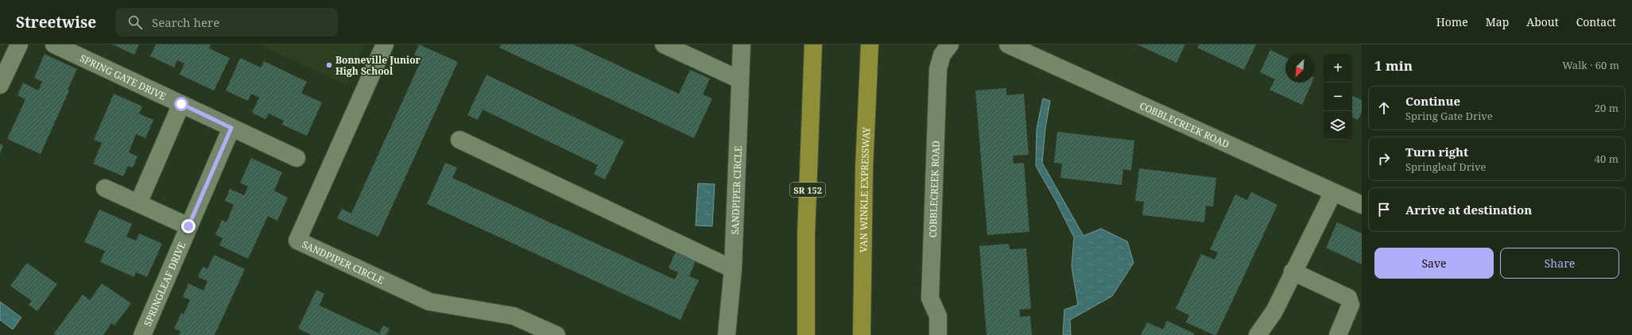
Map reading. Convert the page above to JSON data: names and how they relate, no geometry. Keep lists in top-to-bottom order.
{
  "streets": {
    "main road": ["SR 152", "VAN WINKLE EXPRESSWAY"],
    "street": [
      "SPRING GATE DRIVE",
      "COBBLECREEK ROAD",
      "SANDPIPER CIRCLE",
      "SPRINGLEAF DRIVE"
    ]
  },
  "crossings": [
    ["SPRING GATE DRIVE", "SPRINGLEAF DRIVE"]
  ],
  "places": ["Bonneville Junior High School"],
  "north": "bottom left",
  "page": {
    "header": "Streetwise",
    "search": "Search here",
    "nav": [
      "Home",
      "Map",
      "About",
      "Contact"
    ],
    "heading": ["1 min", "Walk · 60 m"],
    "map_buttons": ["+", "−"],
    "list": [
      ["Continue", "Spring Gate Drive", "20 m"],
      ["Turn right", "Springleaf Drive", "40 m"],
      "Arrive at destination"
    ],
    "buttons": ["Save", "Share"]
  }
}
